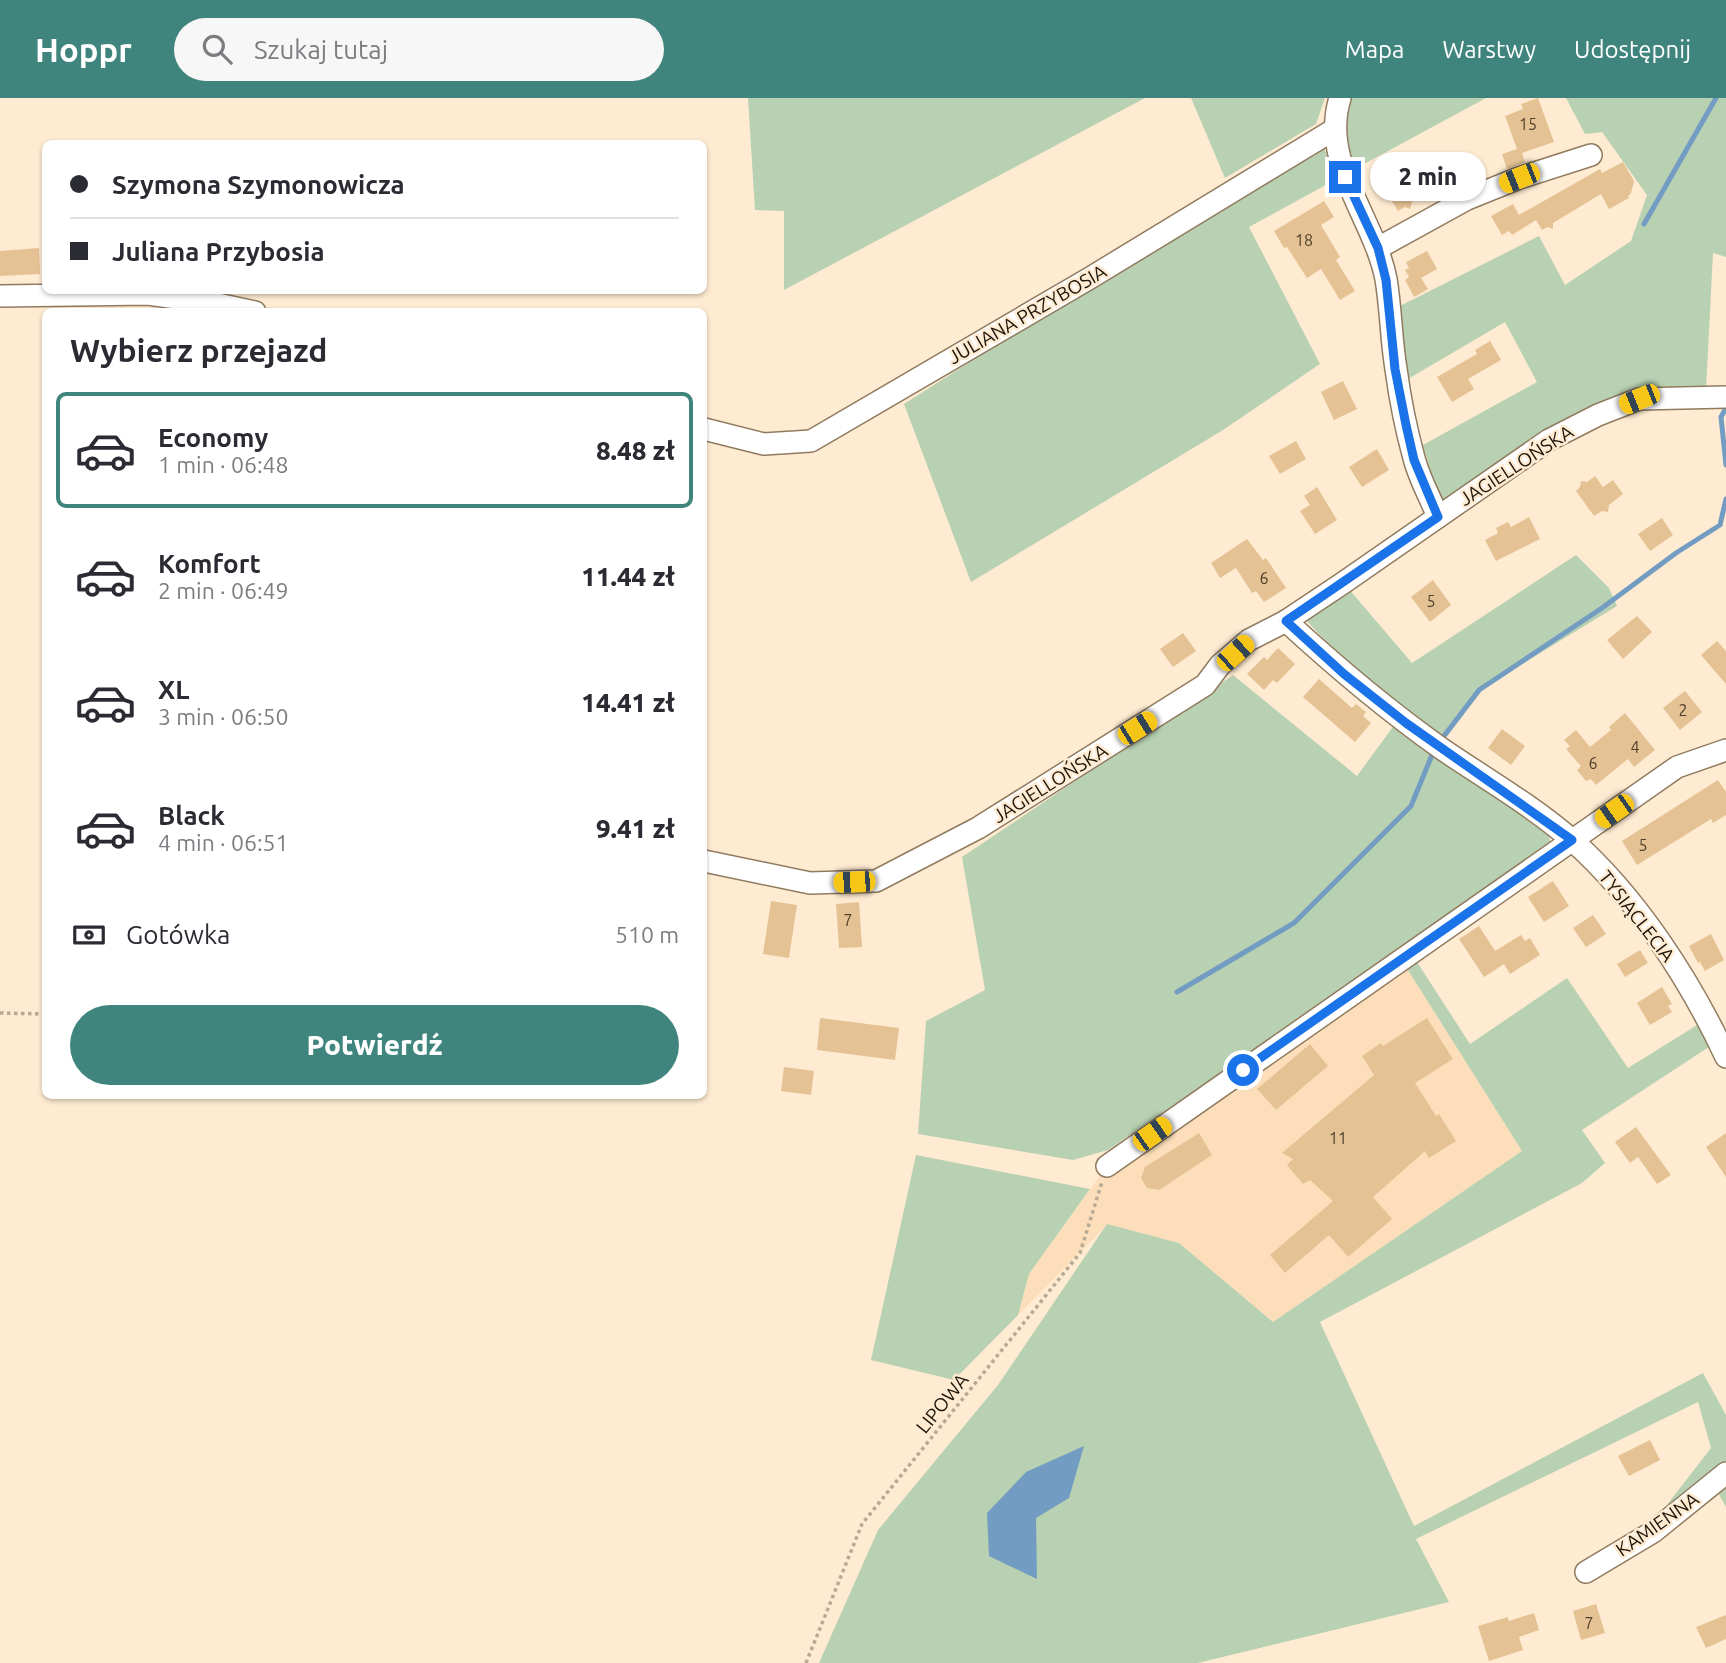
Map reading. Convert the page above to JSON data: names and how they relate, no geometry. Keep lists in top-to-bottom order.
{
  "streets": {
    "street": [
      "JULIANA PRZYBOSIA",
      "JAGIELLOŃSKA",
      "TYSIĄCLECIA",
      "KAMIENNA"
    ],
    "path": ["LIPOWA"]
  },
  "crossings": [
    ["JAGIELLOŃSKA", "TYSIĄCLECIA"]
  ],
  "house_numbers": [
    "15",
    "18",
    "6",
    "5",
    "2",
    "4",
    "6",
    "5",
    "7",
    "11",
    "7"
  ],
  "page": {
    "header": "Hoppr",
    "search": "Szukaj tutaj",
    "nav": ["Mapa", "Warstwy", "Udostępnij"],
    "banner": ["Szymona Szymonowicza", "Juliana Przybosia"],
    "bubble": "2 min",
    "heading": "Wybierz przejazd",
    "list": [
      {
        "name": "Economy",
        "note": "1 min · 06:48",
        "value": "8.48 zł"
      },
      {
        "name": "Komfort",
        "note": "2 min · 06:49",
        "value": "11.44 zł"
      },
      {
        "name": "XL",
        "note": "3 min · 06:50",
        "value": "14.41 zł"
      },
      {
        "name": "Black",
        "note": "4 min · 06:51",
        "value": "9.41 zł"
      }
    ],
    "pay": ["Gotówka", "510 m"],
    "buttons": "Potwierdź"
  }
}
